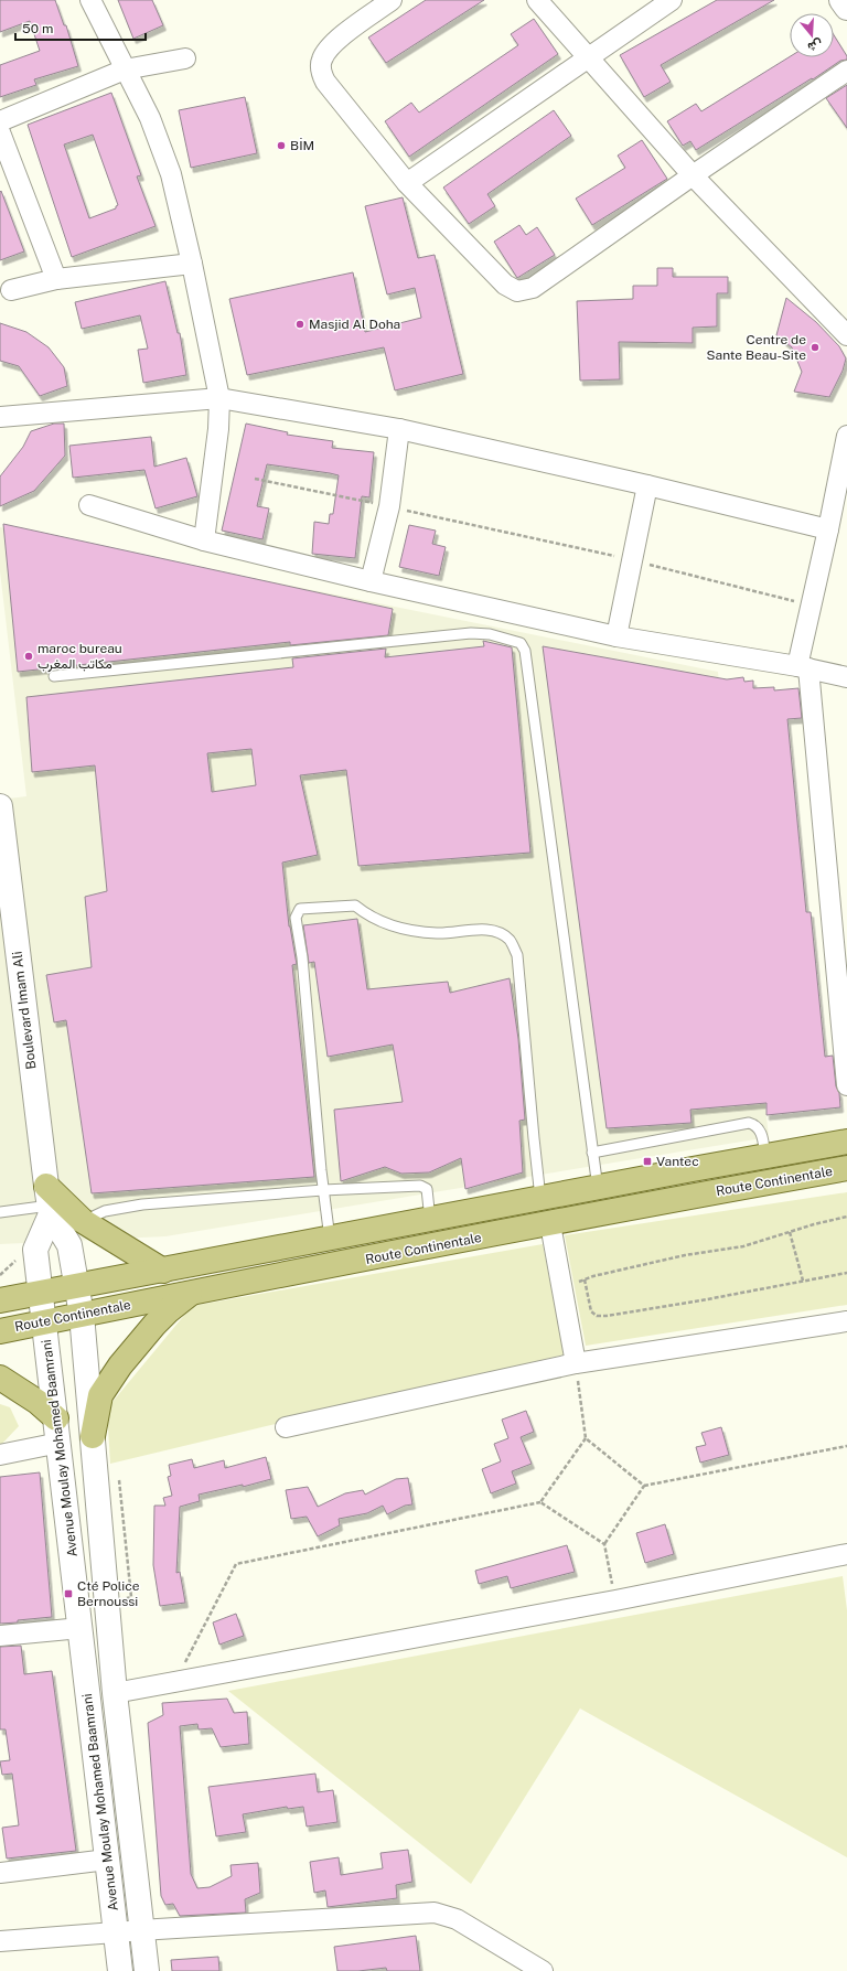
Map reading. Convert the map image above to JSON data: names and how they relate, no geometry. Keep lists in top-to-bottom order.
{
  "streets": {
    "main road": ["Route Continentale"],
    "street": ["Boulevard Imam Ali", "Avenue Moulay Mohamed Baamrani"]
  },
  "crossings": [
    ["Boulevard Imam Ali", "Avenue Moulay Mohamed Baamrani"],
    ["Route Continentale", "Avenue Moulay Mohamed Baamrani"]
  ],
  "places": {
    "other": [
      "BİM",
      "Masjid Al Doha",
      "Centre de Sante Beau-Site",
      "maroc bureau مكاتب المغرب"
    ],
    "transit": ["Vantec", "Cté Police Bernoussi"]
  },
  "scale_bar": "50 m",
  "north": "bottom"
}
